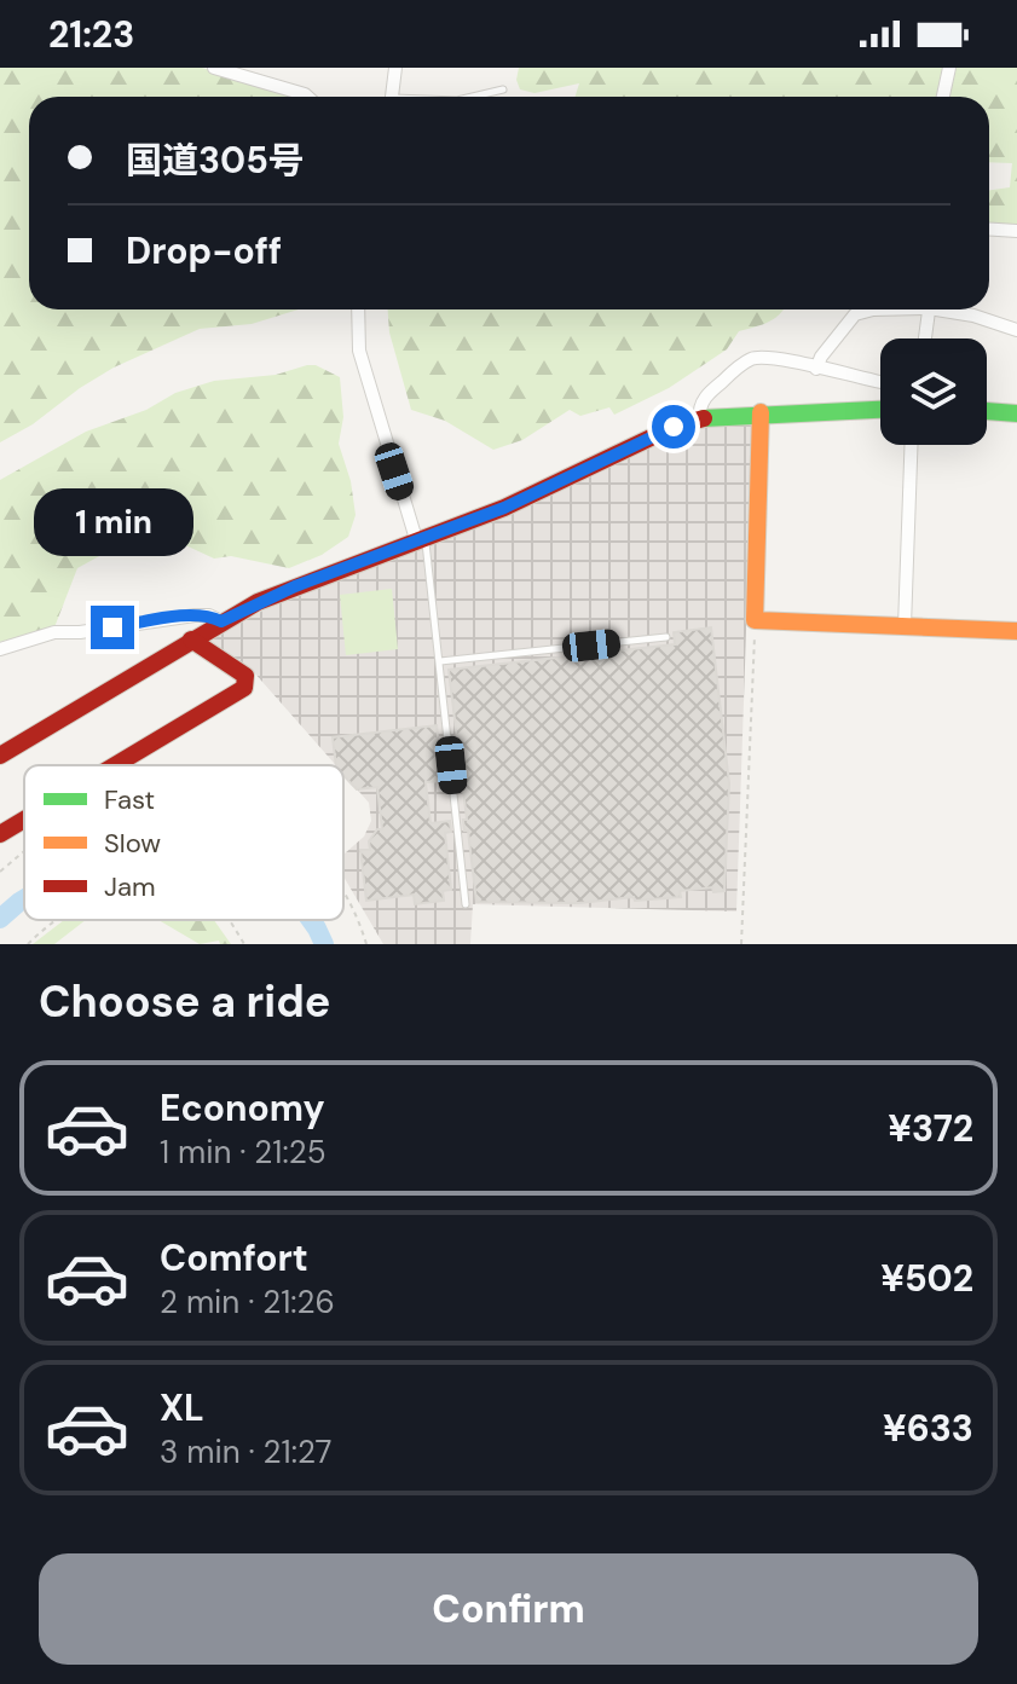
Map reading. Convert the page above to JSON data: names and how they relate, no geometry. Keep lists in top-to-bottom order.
{
  "legend": ["Fast", "Slow", "Jam"],
  "page": {
    "status": "21:23",
    "banner": ["国道305号", "Drop-off"],
    "bubble": "1 min",
    "heading": "Choose a ride",
    "list": [
      {
        "name": "Economy",
        "note": "1 min · 21:25",
        "value": "¥372"
      },
      {
        "name": "Comfort",
        "note": "2 min · 21:26",
        "value": "¥502"
      },
      {
        "name": "XL",
        "note": "3 min · 21:27",
        "value": "¥633"
      }
    ],
    "buttons": "Confirm"
  }
}
